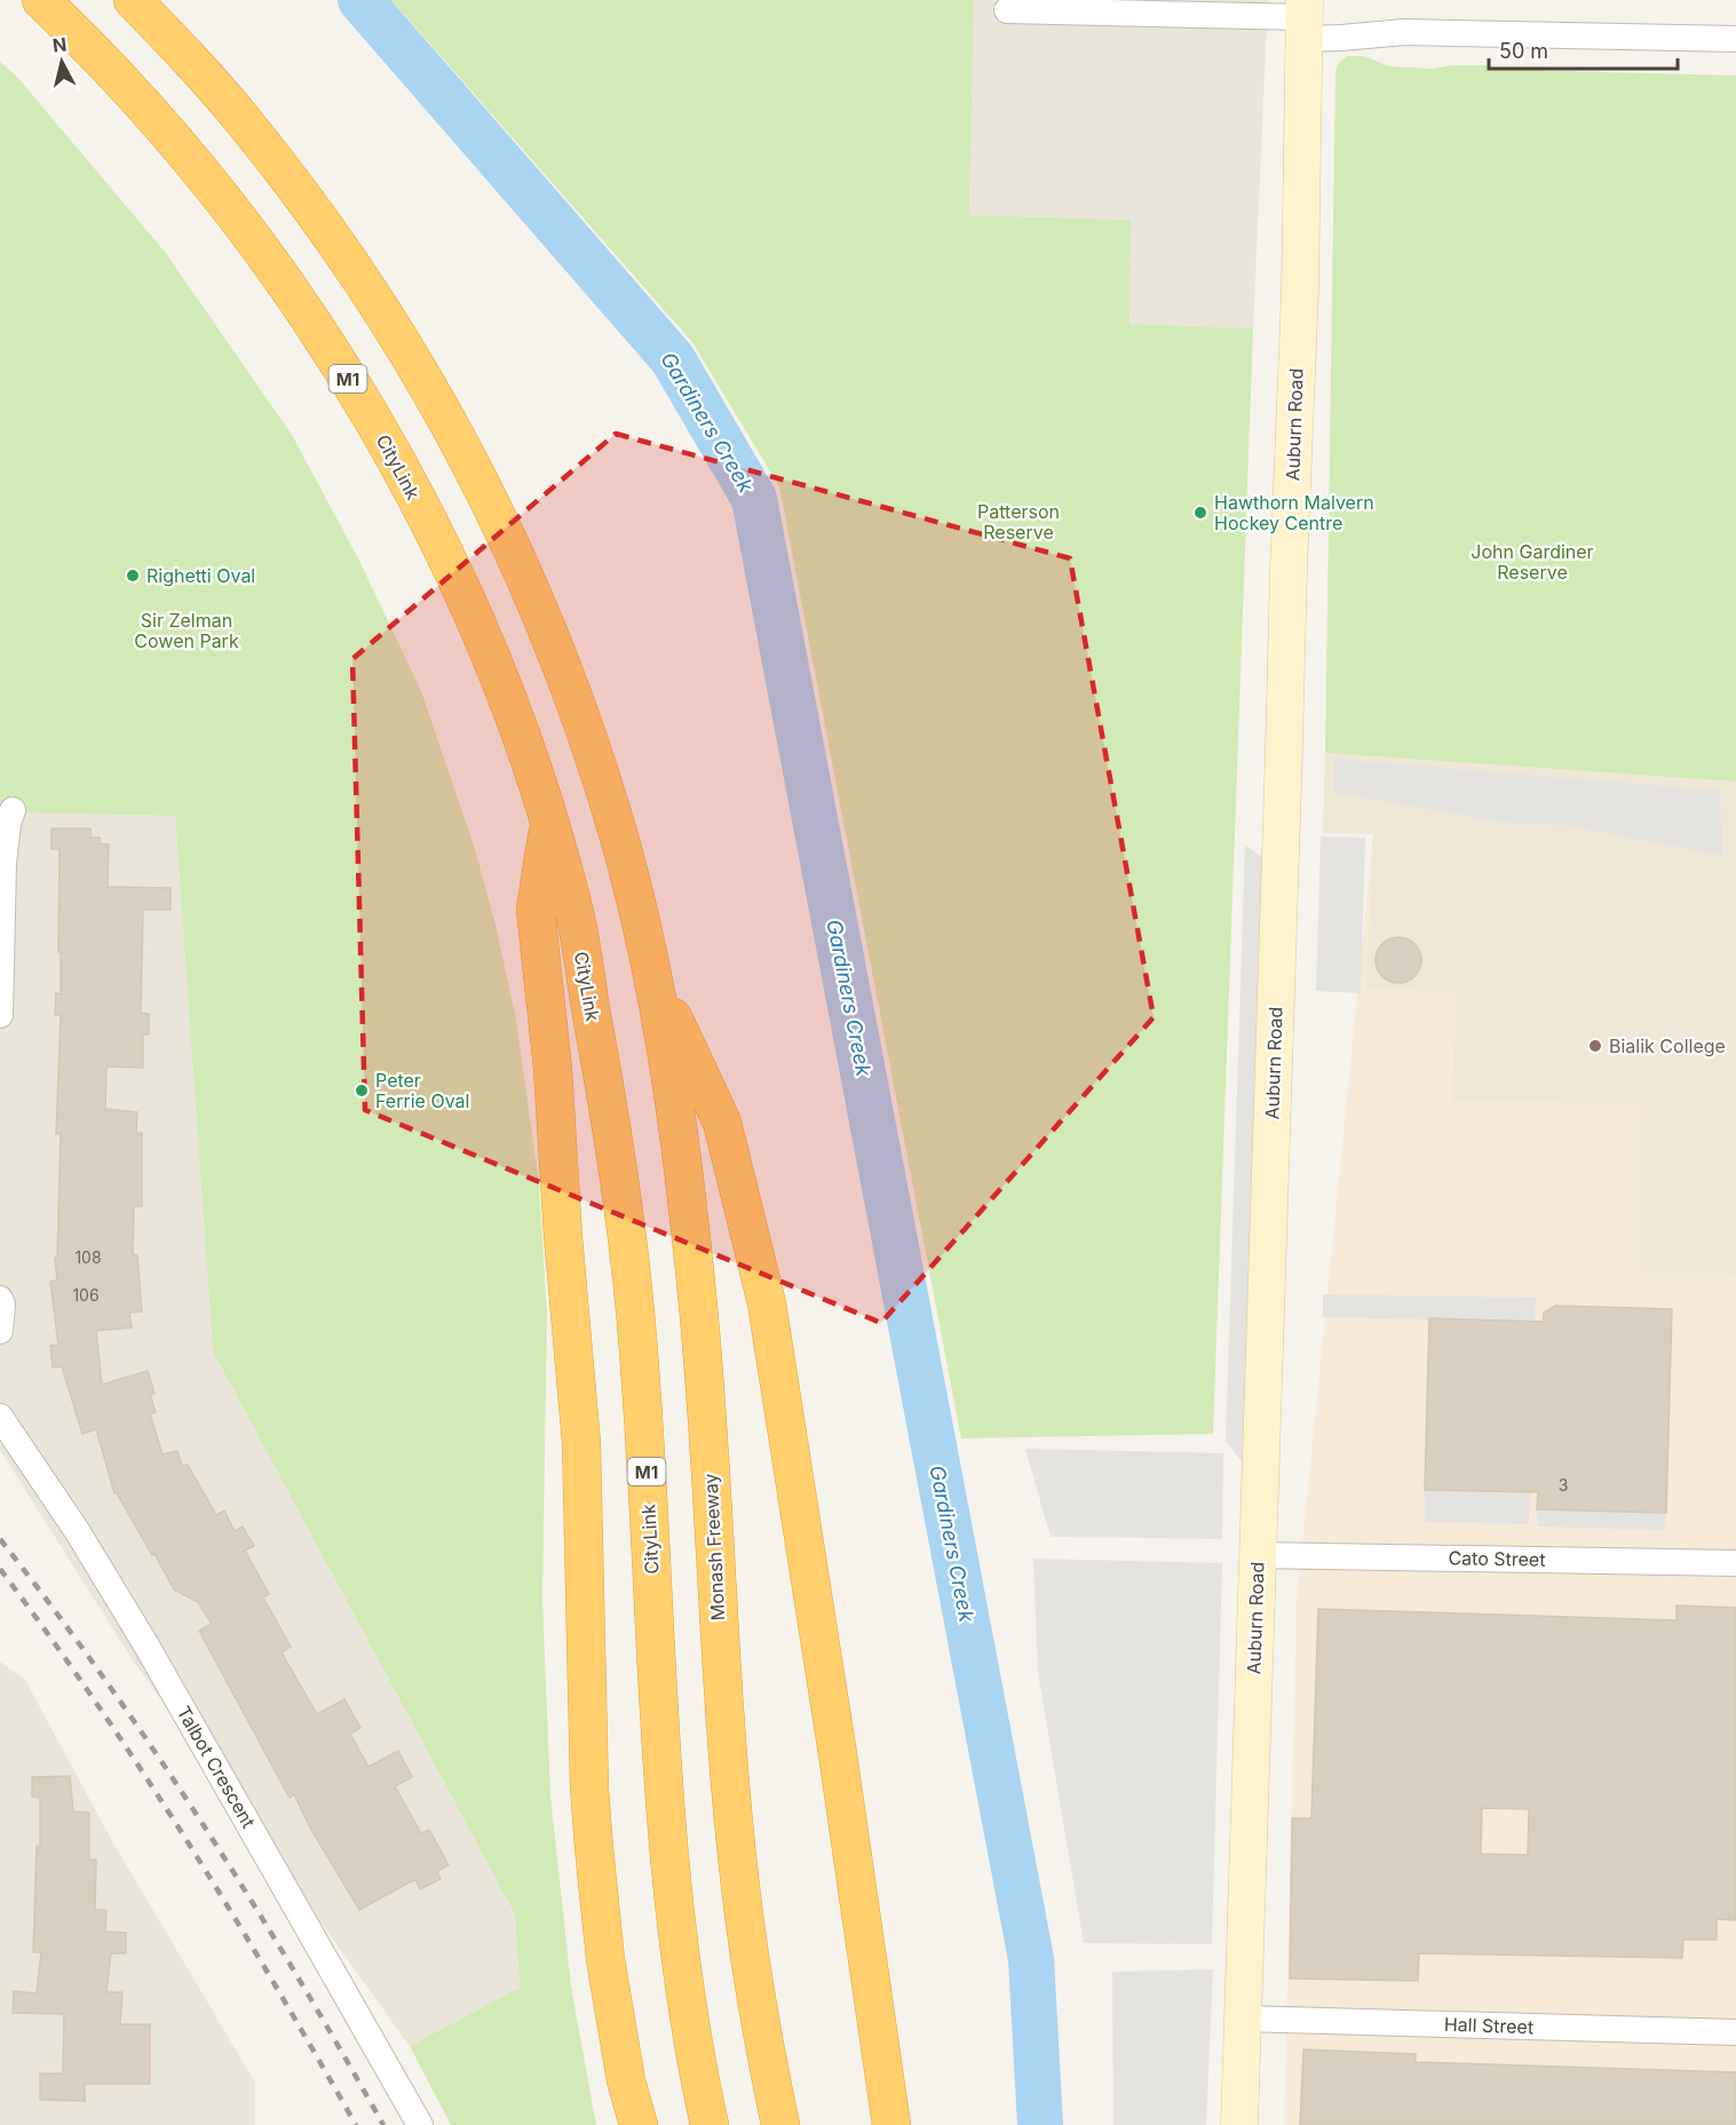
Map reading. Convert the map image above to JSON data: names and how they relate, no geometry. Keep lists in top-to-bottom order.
{
  "streets": {
    "highway": ["M1", "CityLink", "Monash Freeway"],
    "main road": ["Auburn Road"],
    "street": ["Cato Street", "Talbot Crescent", "Hall Street"]
  },
  "crossings": [
    ["Auburn Road", "Cato Street"],
    ["Auburn Road", "Hall Street"]
  ],
  "water": ["Gardiners Creek"],
  "parks": ["Patterson Reserve", "John Gardiner Reserve", "Sir Zelman Cowen Park"],
  "places": [
    "Hawthorn Malvern Hockey Centre",
    "Righetti Oval",
    "Bialik College",
    "Peter Ferrie Oval"
  ],
  "house_numbers": ["108", "106", "3"],
  "scale_bar": "50 m",
  "north": "top"
}
